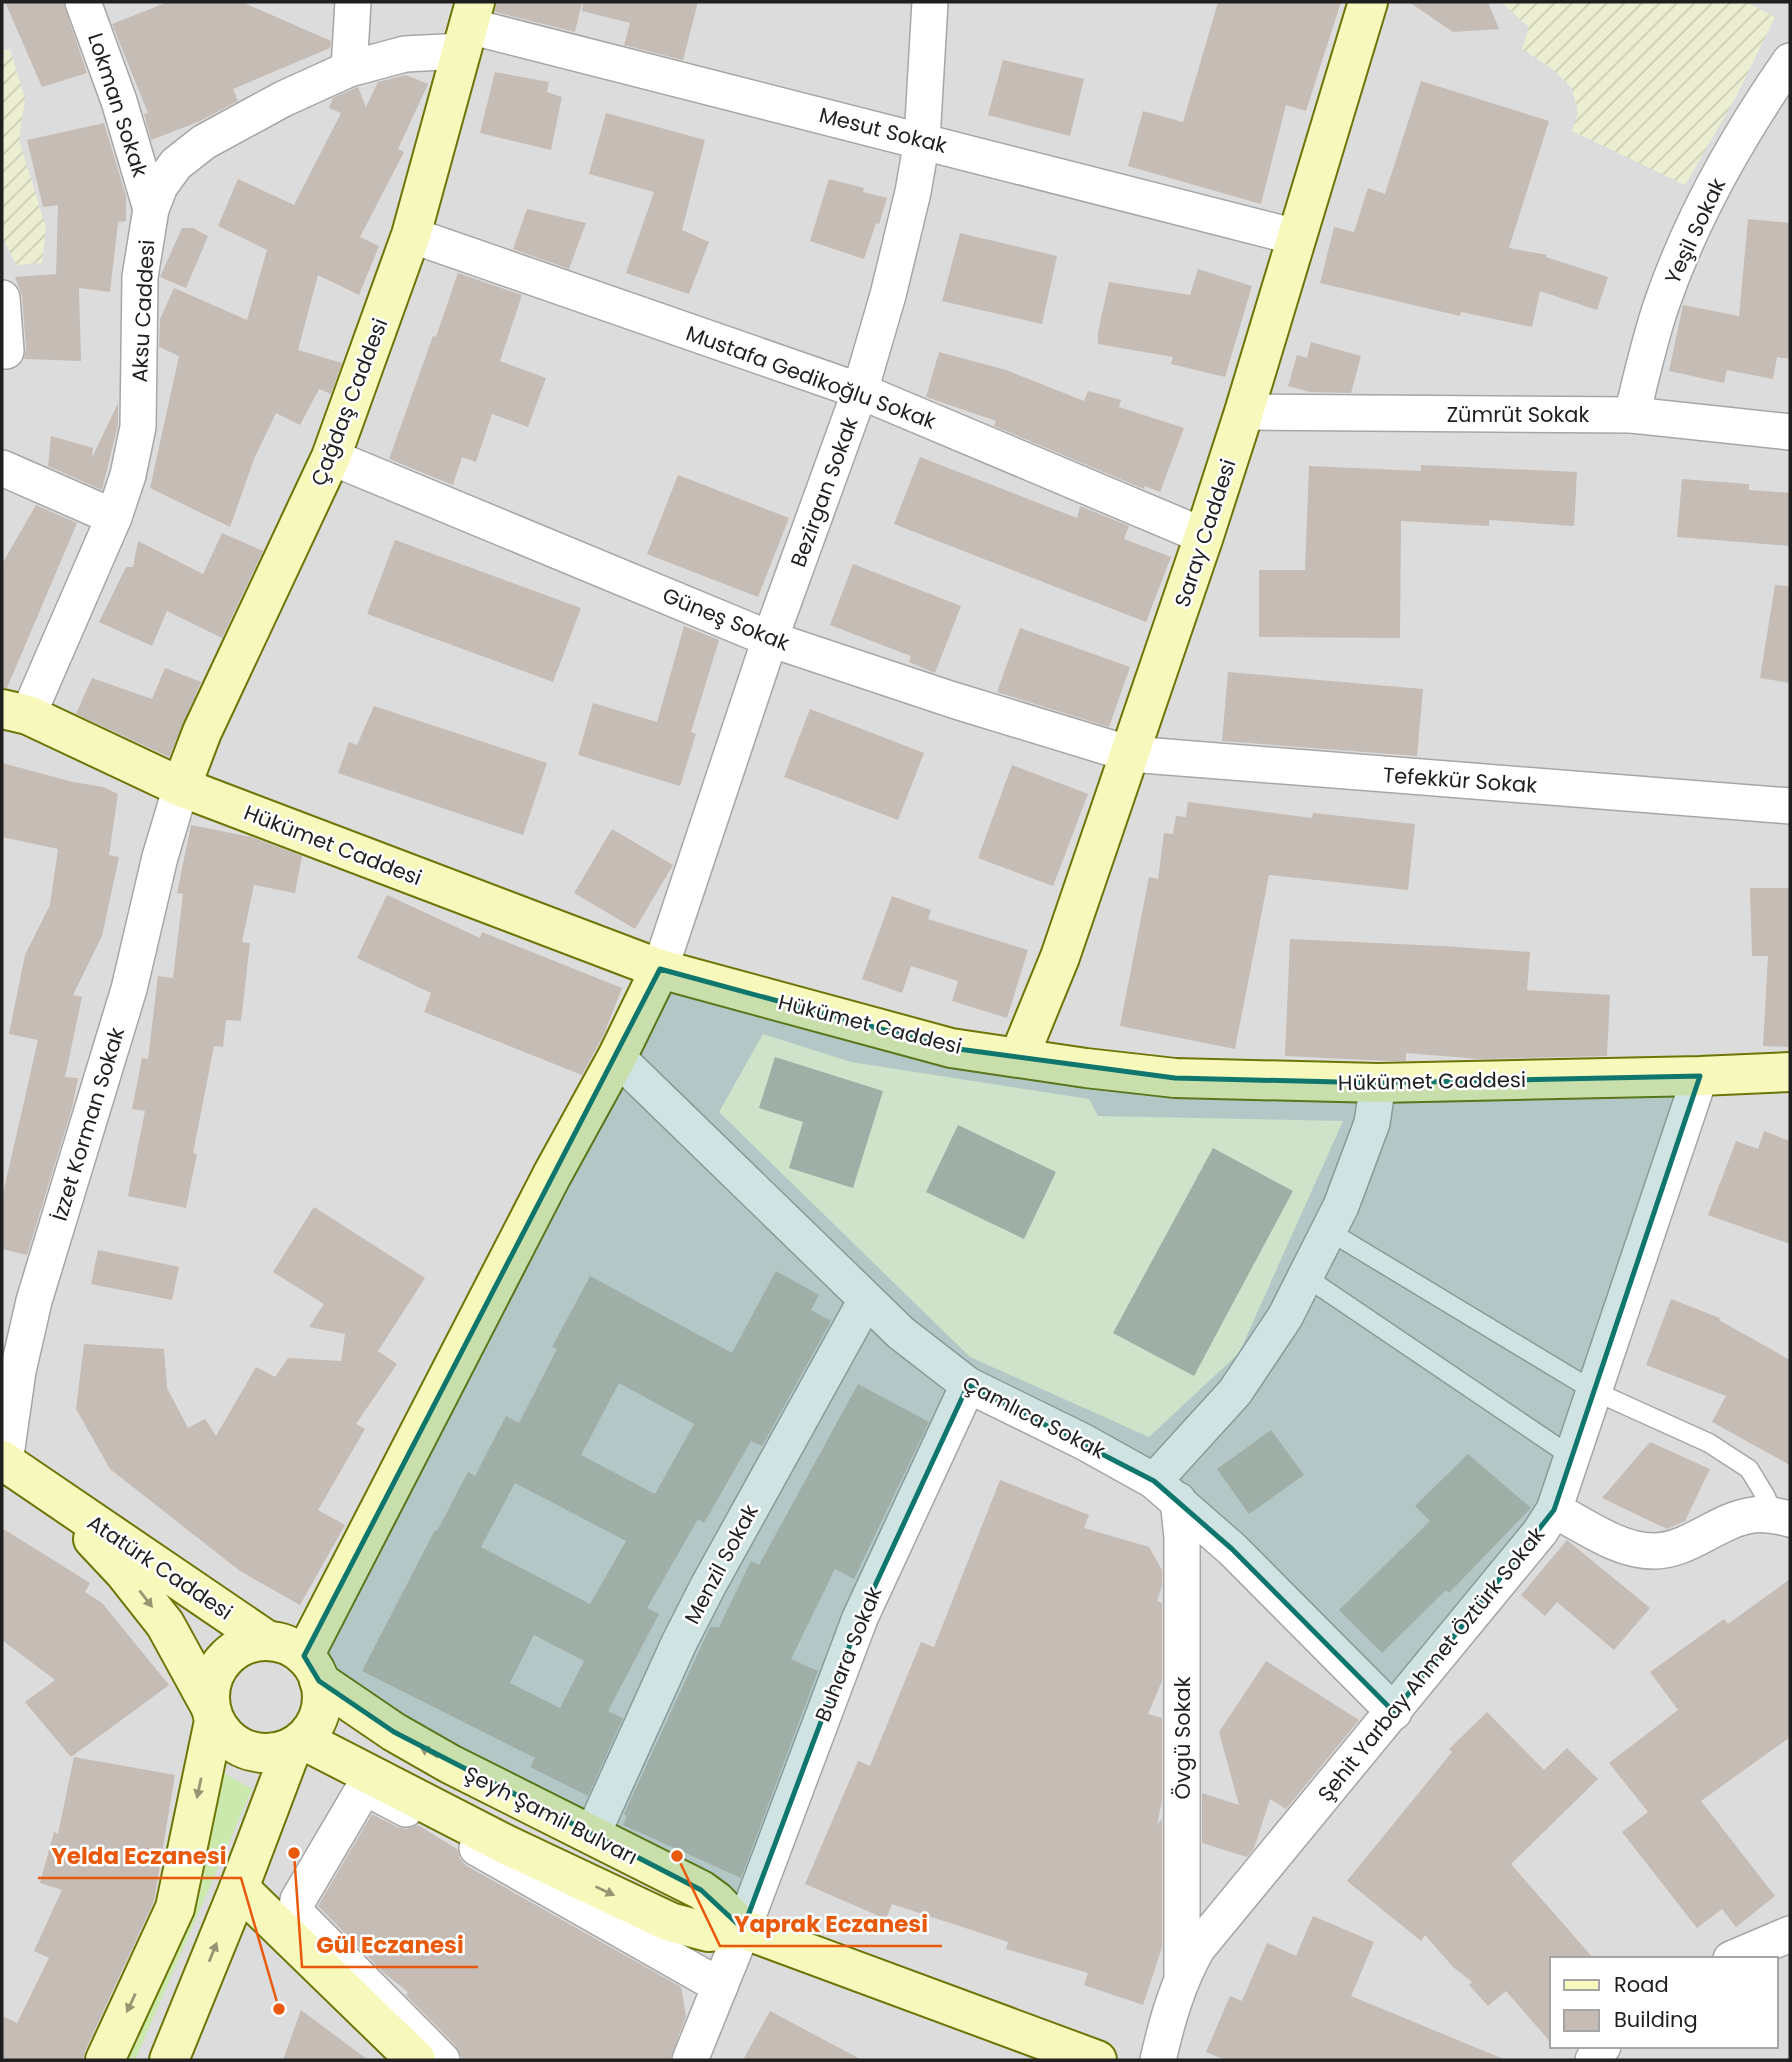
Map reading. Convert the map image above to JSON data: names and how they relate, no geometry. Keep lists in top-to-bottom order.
{
  "streets": {
    "main road": [
      "Çağdaş Caddesi",
      "Saray Caddesi",
      "Hükümet Caddesi",
      "Atatürk Caddesi",
      "Şeyh Şamil Bulvarı"
    ],
    "street": [
      "Lokman Sokak",
      "Mesut Sokak",
      "Yeşil Sokak",
      "Aksu Caddesi",
      "Mustafa Gedikoğlu Sokak",
      "Zümrüt Sokak",
      "Bezirgan Sokak",
      "Güneş Sokak",
      "Tefekkür Sokak",
      "İzzet Korman Sokak",
      "Çamlıca Sokak",
      "Menzil Sokak",
      "Buhara Sokak",
      "Şehit Yarbay Ahmet Öztürk Sokak",
      "Övgü Sokak"
    ]
  },
  "crossings": [
    ["Lokman Sokak", "Aksu Caddesi"],
    ["Mesut Sokak", "Aksu Caddesi"],
    ["Mesut Sokak", "Çağdaş Caddesi"],
    ["Mesut Sokak", "Bezirgan Sokak"],
    ["Mesut Sokak", "Saray Caddesi"],
    ["Yeşil Sokak", "Zümrüt Sokak"],
    ["Aksu Caddesi", "Çağdaş Caddesi"],
    ["Aksu Caddesi", "Hükümet Caddesi"],
    ["Mustafa Gedikoğlu Sokak", "Çağdaş Caddesi"],
    ["Mustafa Gedikoğlu Sokak", "Bezirgan Sokak"],
    ["Mustafa Gedikoğlu Sokak", "Saray Caddesi"],
    ["Çağdaş Caddesi", "Güneş Sokak"],
    ["Çağdaş Caddesi", "Hükümet Caddesi"],
    ["Çağdaş Caddesi", "İzzet Korman Sokak"],
    ["Zümrüt Sokak", "Saray Caddesi"],
    ["Bezirgan Sokak", "Güneş Sokak"],
    ["Bezirgan Sokak", "Hükümet Caddesi"],
    ["Saray Caddesi", "Güneş Sokak"],
    ["Saray Caddesi", "Tefekkür Sokak"],
    ["Saray Caddesi", "Hükümet Caddesi"],
    ["Güneş Sokak", "Tefekkür Sokak"],
    ["Hükümet Caddesi", "İzzet Korman Sokak"],
    ["Hükümet Caddesi", "Şehit Yarbay Ahmet Öztürk Sokak"],
    ["İzzet Korman Sokak", "Atatürk Caddesi"],
    ["Çamlıca Sokak", "Menzil Sokak"],
    ["Çamlıca Sokak", "Buhara Sokak"],
    ["Çamlıca Sokak", "Şehit Yarbay Ahmet Öztürk Sokak"],
    ["Çamlıca Sokak", "Övgü Sokak"],
    ["Menzil Sokak", "Şeyh Şamil Bulvarı"],
    ["Atatürk Caddesi", "Şeyh Şamil Bulvarı"],
    ["Buhara Sokak", "Şeyh Şamil Bulvarı"],
    ["Şehit Yarbay Ahmet Öztürk Sokak", "Övgü Sokak"]
  ],
  "places": ["Gül Eczanesi", "Yaprak Eczanesi", "Yelda Eczanesi"],
  "legend": ["Road", "Building"]
}
